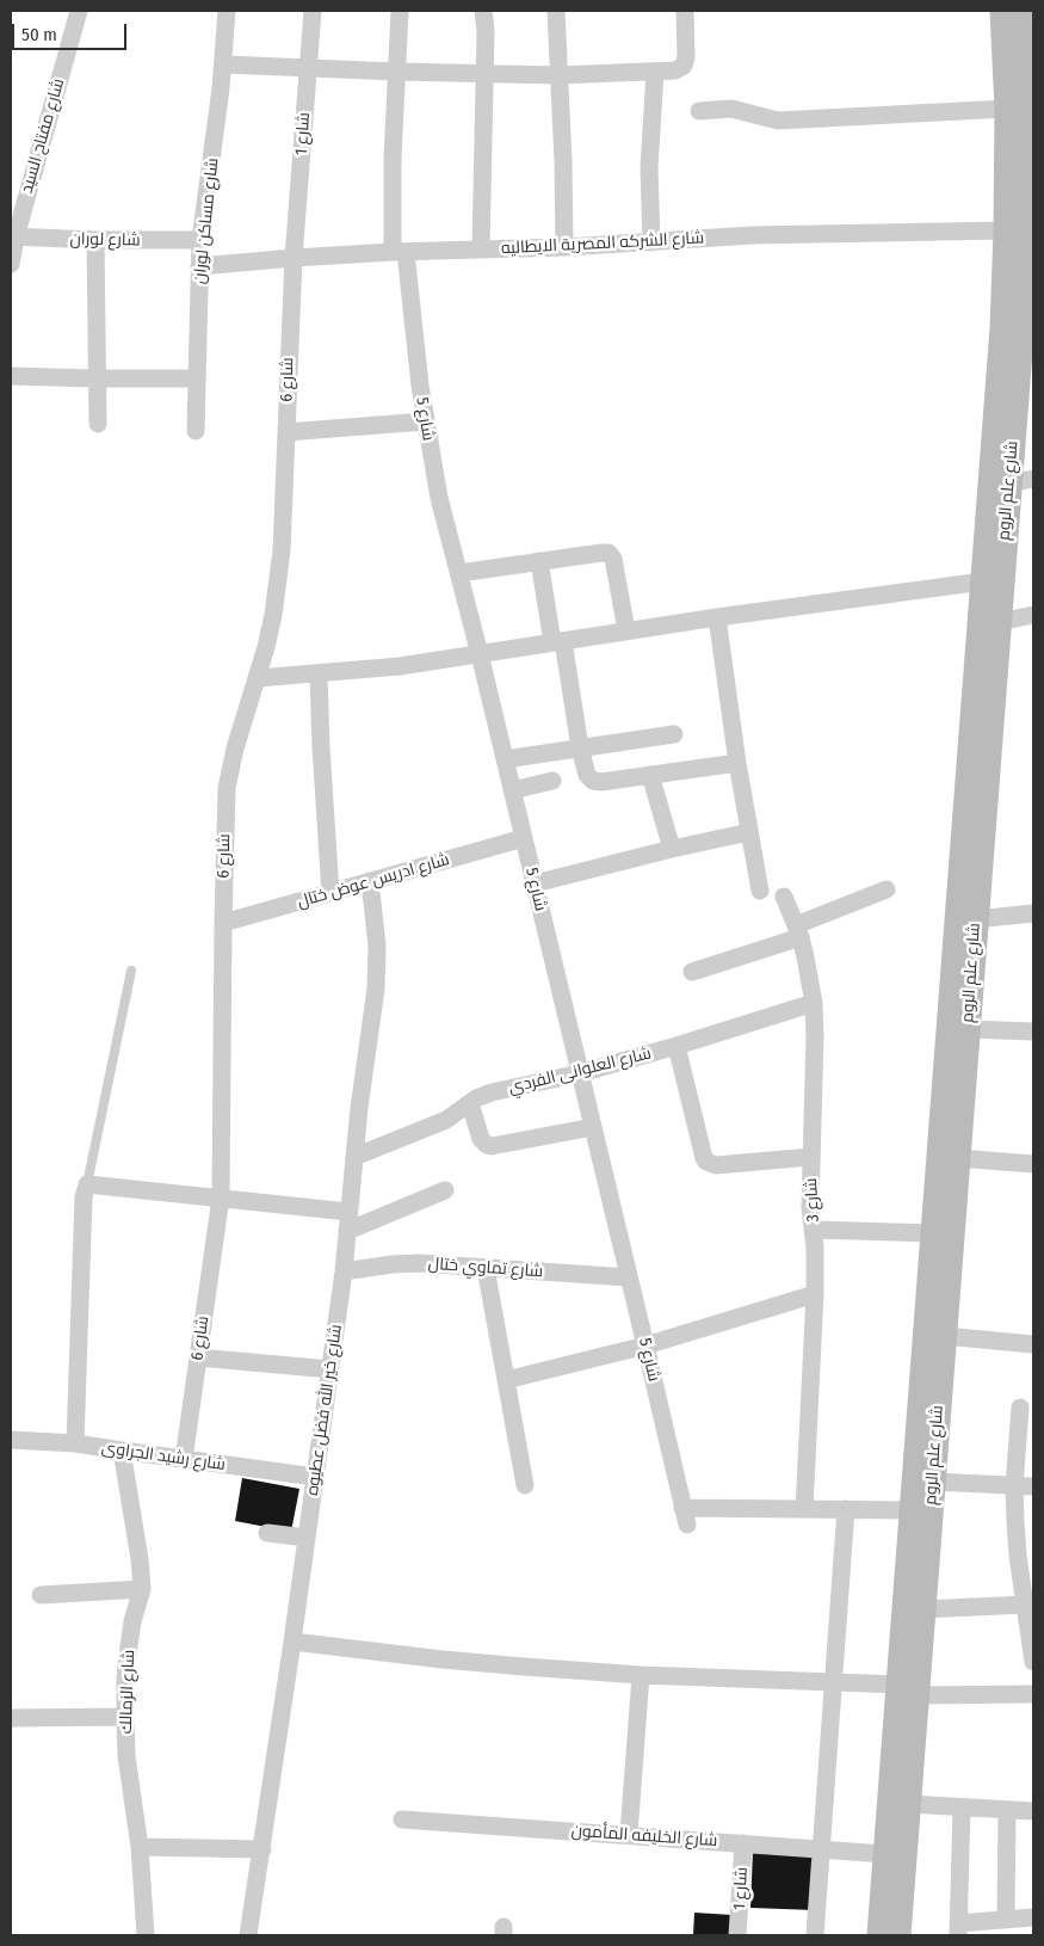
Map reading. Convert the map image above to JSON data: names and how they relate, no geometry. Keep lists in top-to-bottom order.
{
  "streets": {
    "street": [
      "شارع 1",
      "شارع مفتاح السيد",
      "شارع مساكن لوران",
      "شارع لوران",
      "شارع الشركه المصرية الايطاليه",
      "شارع 6",
      "شارع 5",
      "شارع علم الروم",
      "شارع ادريس عوض ختال",
      "شارع العلوانى الفردي",
      "شارع 3",
      "شارع تماوي ختال",
      "شارع خير الله فضل عطيوه",
      "شارع رشيد الجراوى",
      "شارع الزمالك",
      "شارع الخليفه المأمون"
    ]
  },
  "crossings": [
    ["شارع 1", "شارع الشركه المصرية الايطاليه"],
    ["شارع 1", "شارع 6"],
    ["شارع 1", "شارع الخليفه المأمون"],
    ["شارع مفتاح السيد", "شارع لوران"],
    ["شارع مساكن لوران", "شارع لوران"],
    ["شارع مساكن لوران", "شارع الشركه المصرية الايطاليه"],
    ["شارع الشركه المصرية الايطاليه", "شارع 6"],
    ["شارع الشركه المصرية الايطاليه", "شارع 5"],
    ["شارع الشركه المصرية الايطاليه", "شارع علم الروم"],
    ["شارع 6", "شارع ادريس عوض ختال"],
    ["شارع 6", "شارع رشيد الجراوى"],
    ["شارع 5", "شارع ادريس عوض ختال"],
    ["شارع 5", "شارع العلوانى الفردي"],
    ["شارع 5", "شارع 3"],
    ["شارع 5", "شارع تماوي ختال"],
    ["شارع علم الروم", "شارع الخليفه المأمون"],
    ["شارع ادريس عوض ختال", "شارع خير الله فضل عطيوه"],
    ["شارع العلوانى الفردي", "شارع 3"],
    ["شارع العلوانى الفردي", "شارع خير الله فضل عطيوه"],
    ["شارع تماوي ختال", "شارع خير الله فضل عطيوه"],
    ["شارع خير الله فضل عطيوه", "شارع رشيد الجراوى"],
    ["شارع رشيد الجراوى", "شارع الزمالك"]
  ],
  "scale_bar": "50 m"
}
